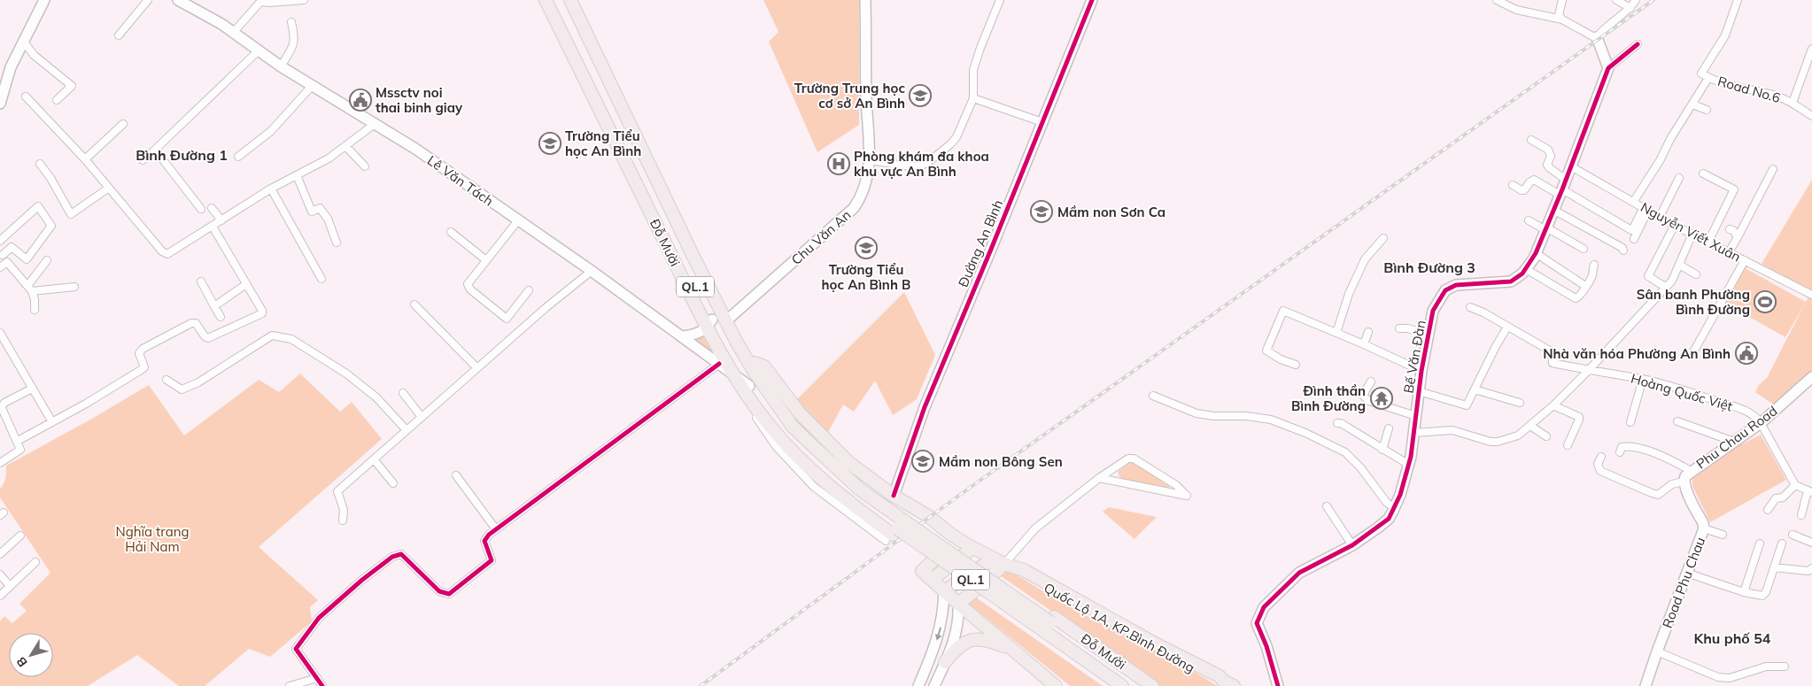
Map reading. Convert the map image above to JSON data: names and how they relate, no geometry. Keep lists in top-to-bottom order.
{
  "streets": {
    "highway": ["Đỗ Mười", "QL.1"],
    "street": [
      "Road No.6",
      "Lê Văn Tách",
      "Nguyễn Viết Xuân",
      "Chu Văn An",
      "Đường An Bình",
      "Bế Văn Đàn",
      "Hoàng Quốc Việt",
      "Phu Chau Road",
      "Road Phu Chau"
    ]
  },
  "crossings": [
    ["Lê Văn Tách", "Đỗ Mười"],
    ["Nguyễn Viết Xuân", "Bế Văn Đàn"],
    ["Chu Văn An", "Đỗ Mười"],
    ["Chu Văn An", "QL.1"],
    ["Đỗ Mười", "QL.1"],
    ["Đường An Bình", "QL.1"],
    ["Hoàng Quốc Việt", "Phu Chau Road"],
    ["Phu Chau Road", "Road Phu Chau"]
  ],
  "districts": ["Bình Đường 1", "Bình Đường 3", "Khu phố 54"],
  "parks": ["Nghĩa trang Hải Nam"],
  "places": {
    "school or university": [
      "Trường Trung học cơ sở An Bình",
      "Trường Tiểu học An Bình",
      "Mầm non Sơn Ca",
      "Trường Tiểu học An Bình B",
      "Mầm non Bông Sen"
    ],
    "public building": ["Mssctv noi thai binh giay", "Nhà văn hóa Phường An Bình"],
    "hospital": ["Phòng khám đa khoa khu vực An Bình"],
    "sports": ["Sân banh Phường Bình Đường"],
    "temple": ["Đình thần Bình Đường"]
  },
  "north": "bottom left"
}
